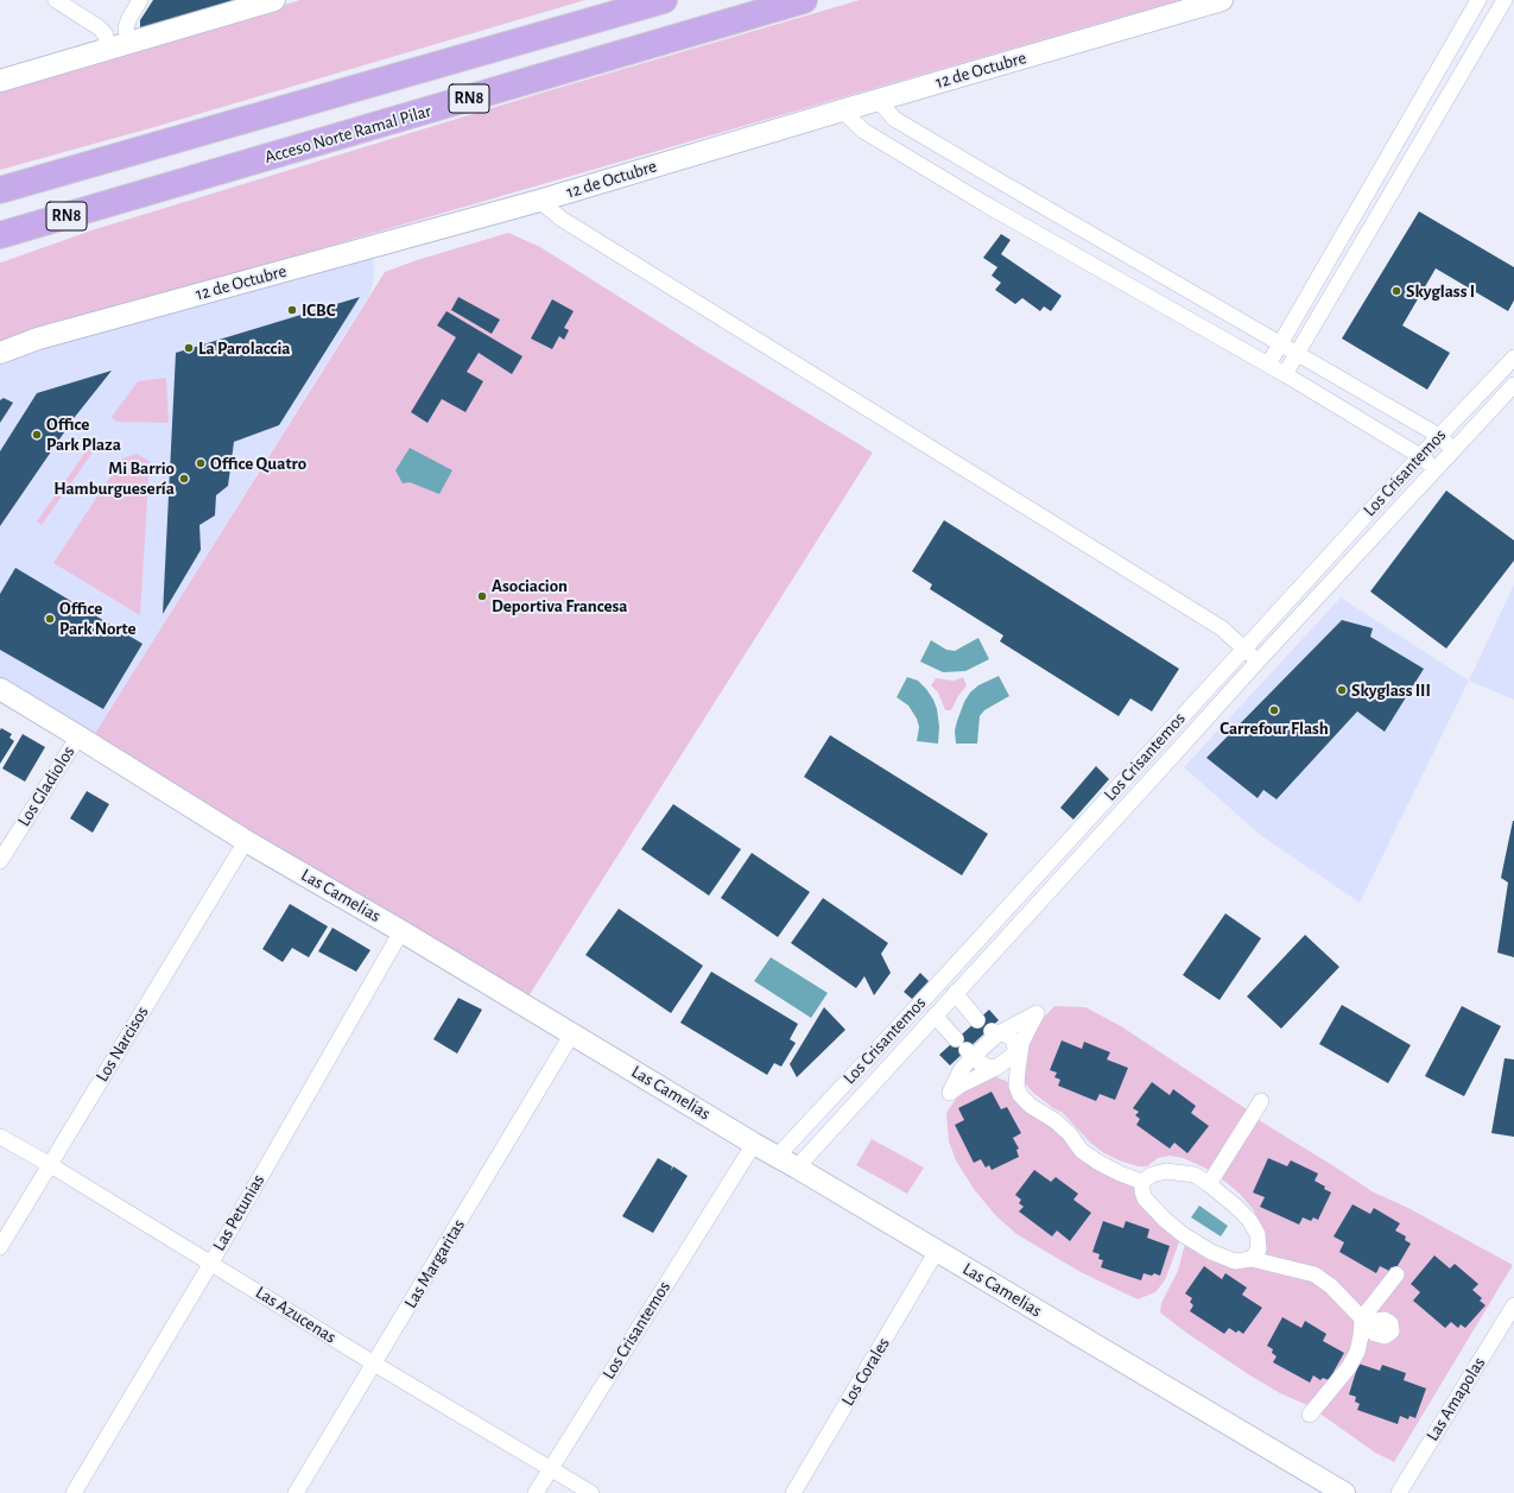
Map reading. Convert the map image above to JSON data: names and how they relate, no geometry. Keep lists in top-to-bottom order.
{
  "streets": {
    "highway": ["RN8", "Acceso Norte Ramal Pilar"],
    "street": [
      "12 de Octubre",
      "Los Crisantemos",
      "Los Gladiolos",
      "Las Camelias",
      "Los Narcisos",
      "Las Petunias",
      "Las Margaritas",
      "Las Azucenas",
      "Los Corales",
      "Las Amapolas"
    ]
  },
  "crossings": [
    ["Los Crisantemos", "Las Camelias"],
    ["Los Crisantemos", "Las Azucenas"],
    ["Los Gladiolos", "Las Camelias"],
    ["Las Camelias", "Los Narcisos"],
    ["Las Camelias", "Las Petunias"],
    ["Las Camelias", "Las Margaritas"],
    ["Las Camelias", "Los Corales"],
    ["Los Narcisos", "Las Azucenas"],
    ["Las Petunias", "Las Azucenas"],
    ["Las Margaritas", "Las Azucenas"]
  ],
  "places": [
    "Skyglass I",
    "ICBC",
    "La Parolaccia",
    "Office Park Plaza",
    "Office Quatro",
    "Mi Barrio Hamburguesería",
    "Asociacion Deportiva Francesa",
    "Office Park Norte",
    "Skyglass III",
    "Carrefour Flash"
  ]
}
